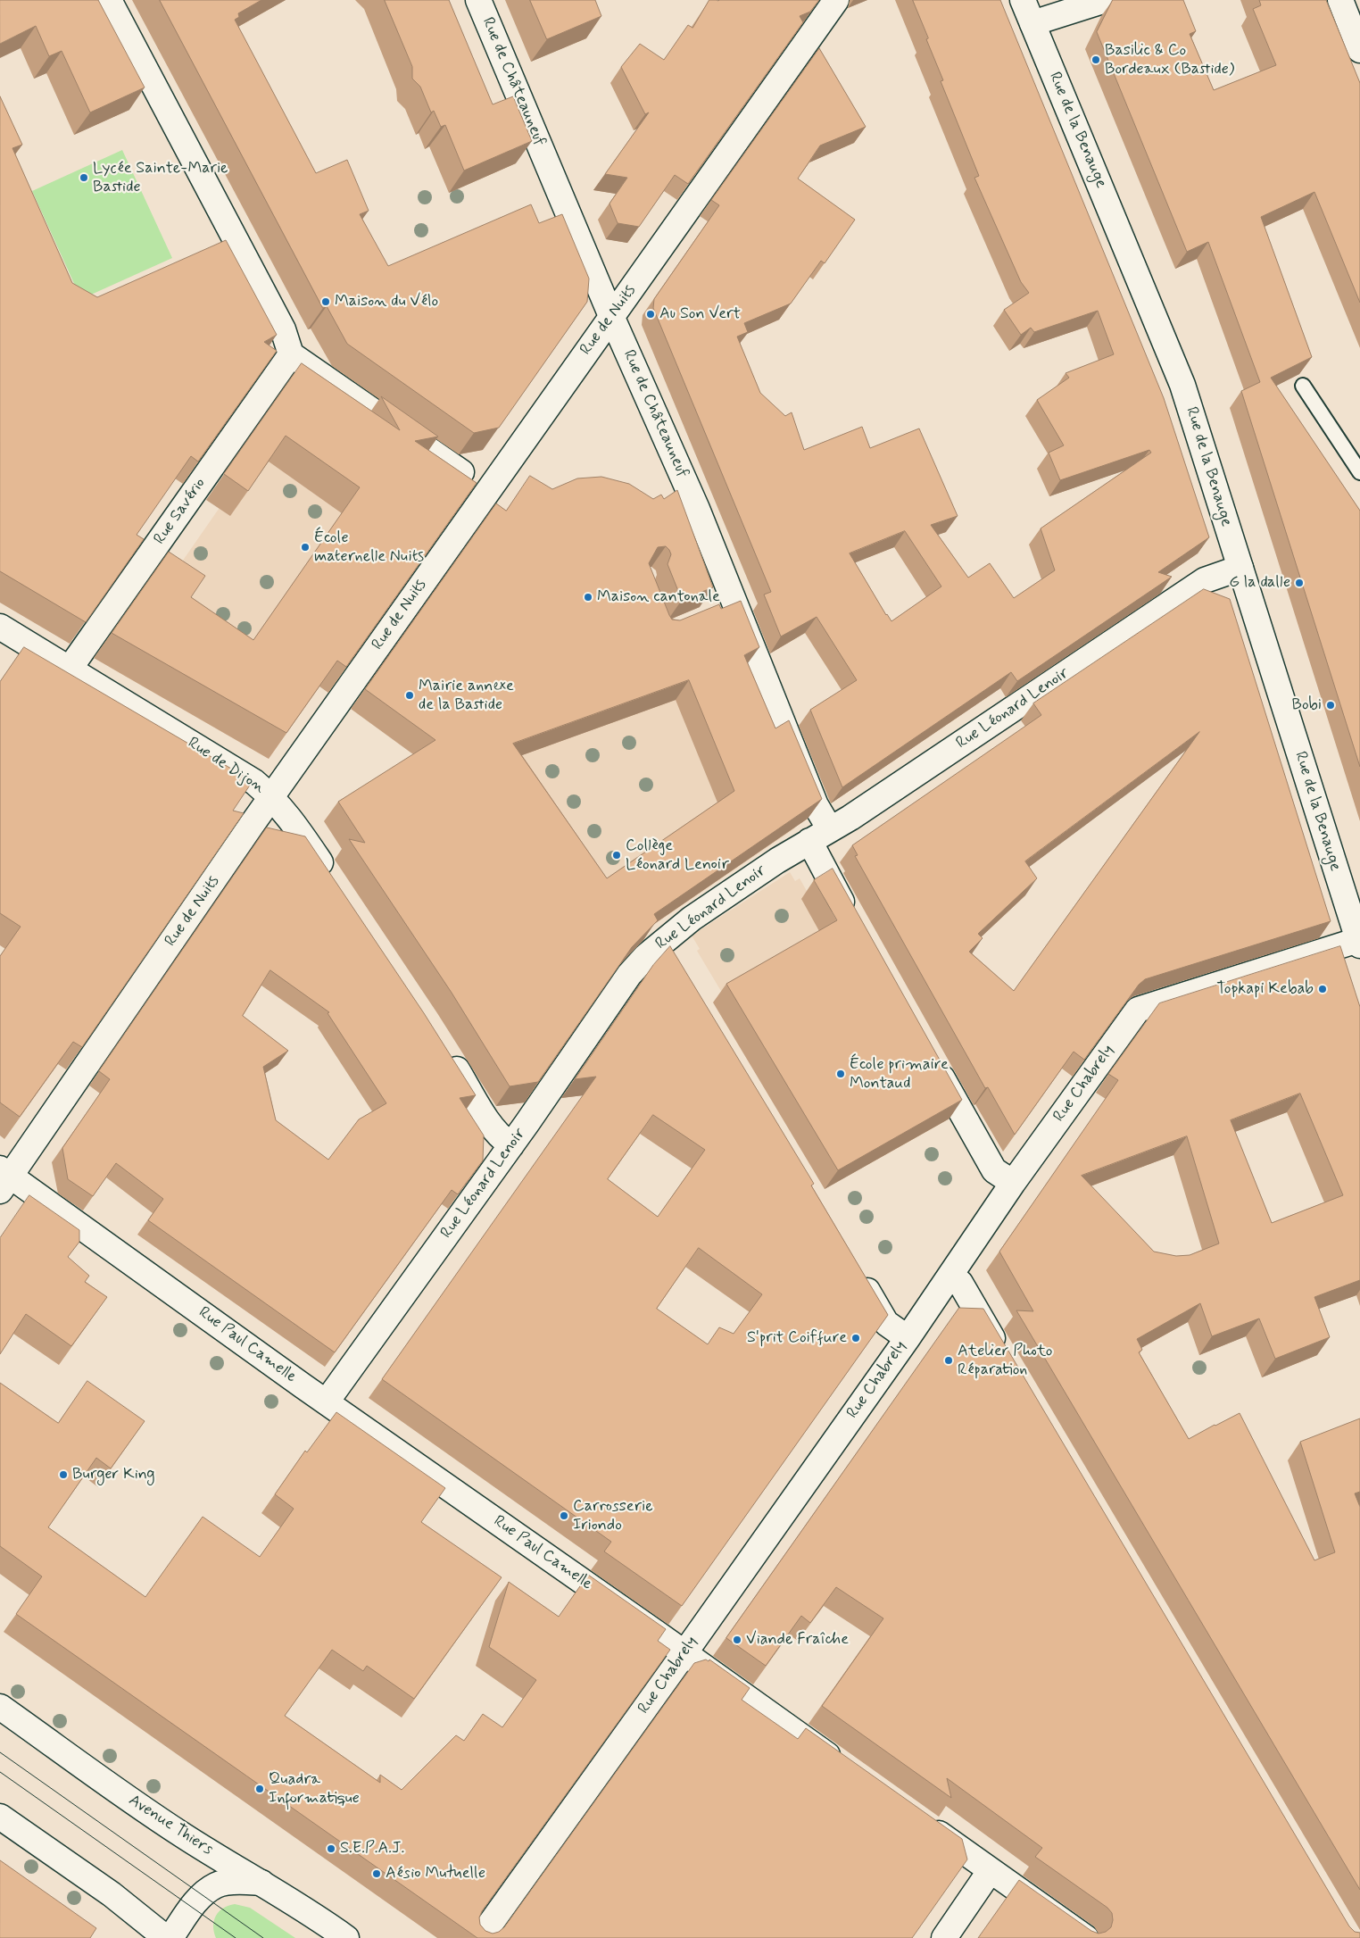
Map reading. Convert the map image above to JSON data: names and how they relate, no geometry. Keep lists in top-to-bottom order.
{
  "streets": {
    "street": [
      "Rue de Châteauneuf",
      "Rue de la Benauge",
      "Rue de Nuits",
      "Rue Savério",
      "Rue Léonard Lenoir",
      "Rue de Dijon",
      "Rue Chabrely",
      "Rue Paul Camelle",
      "Avenue Thiers"
    ]
  },
  "crossings": [
    ["Rue de Châteauneuf", "Rue de Nuits"],
    ["Rue de Châteauneuf", "Rue Léonard Lenoir"],
    ["Rue de la Benauge", "Rue Léonard Lenoir"],
    ["Rue de la Benauge", "Rue Chabrely"],
    ["Rue de Nuits", "Rue de Dijon"],
    ["Rue de Nuits", "Rue Paul Camelle"],
    ["Rue Savério", "Rue de Dijon"],
    ["Rue Léonard Lenoir", "Rue Paul Camelle"],
    ["Rue Chabrely", "Rue Paul Camelle"]
  ],
  "places": [
    "Basilic & Co Bordeaux (Bastide)",
    "Lycée Sainte-Marie Bastide",
    "Maison du Vélo",
    "Au Son Vert",
    "École maternelle Nuits",
    "G la dalle",
    "Maison cantonale",
    "Mairie annexe de la Bastide",
    "Bobi",
    "Collège Léonard Lenoir",
    "Topkapi Kebab",
    "École primaire Montaud",
    "S'prit Coiffure",
    "Atelier Photo Réparation",
    "Burger King",
    "Carrosserie Iriondo",
    "Viande Fraîche",
    "Quadra Informatique",
    "S.E.P.A.J.",
    "Aésio Mutuelle"
  ]
}
